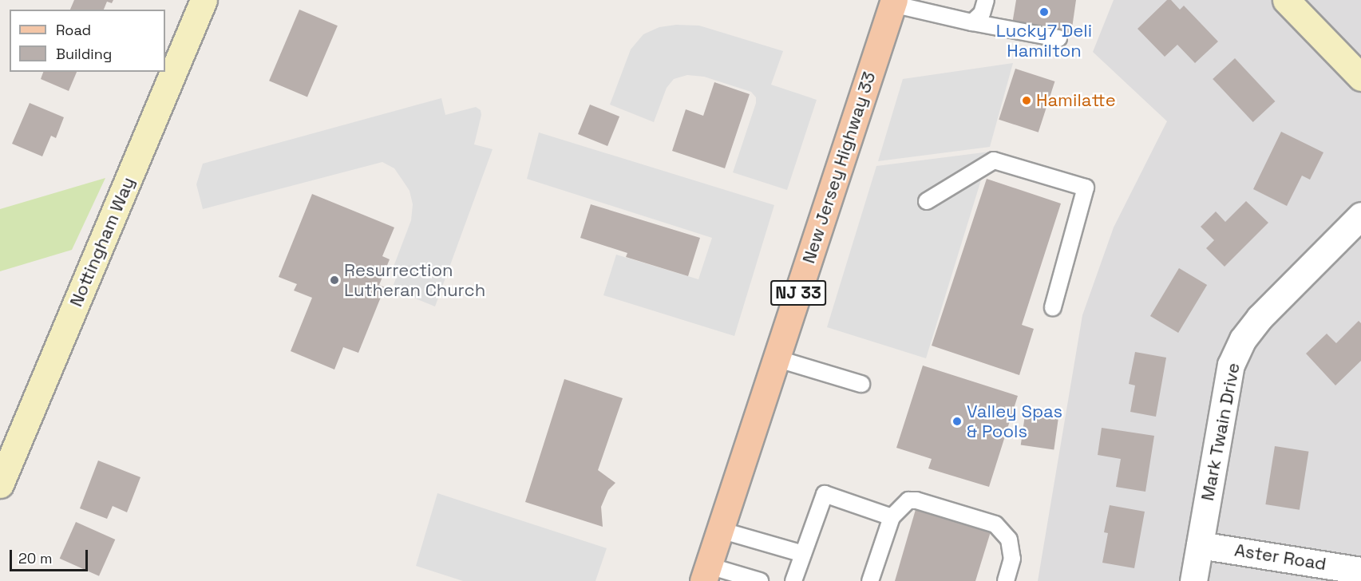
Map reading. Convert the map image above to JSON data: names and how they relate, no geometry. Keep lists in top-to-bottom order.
{
  "streets": {
    "main road": ["New Jersey Highway 33", "NJ 33"],
    "street": ["Nottingham Way", "Mark Twain Drive", "Aster Road"]
  },
  "crossings": [
    ["Mark Twain Drive", "Aster Road"]
  ],
  "places": [
    "Lucky7 Deli Hamilton",
    "Hamilatte",
    "Resurrection Lutheran Church",
    "Valley Spas & Pools"
  ],
  "legend": ["Road", "Building"],
  "scale_bar": "20 m"
}
